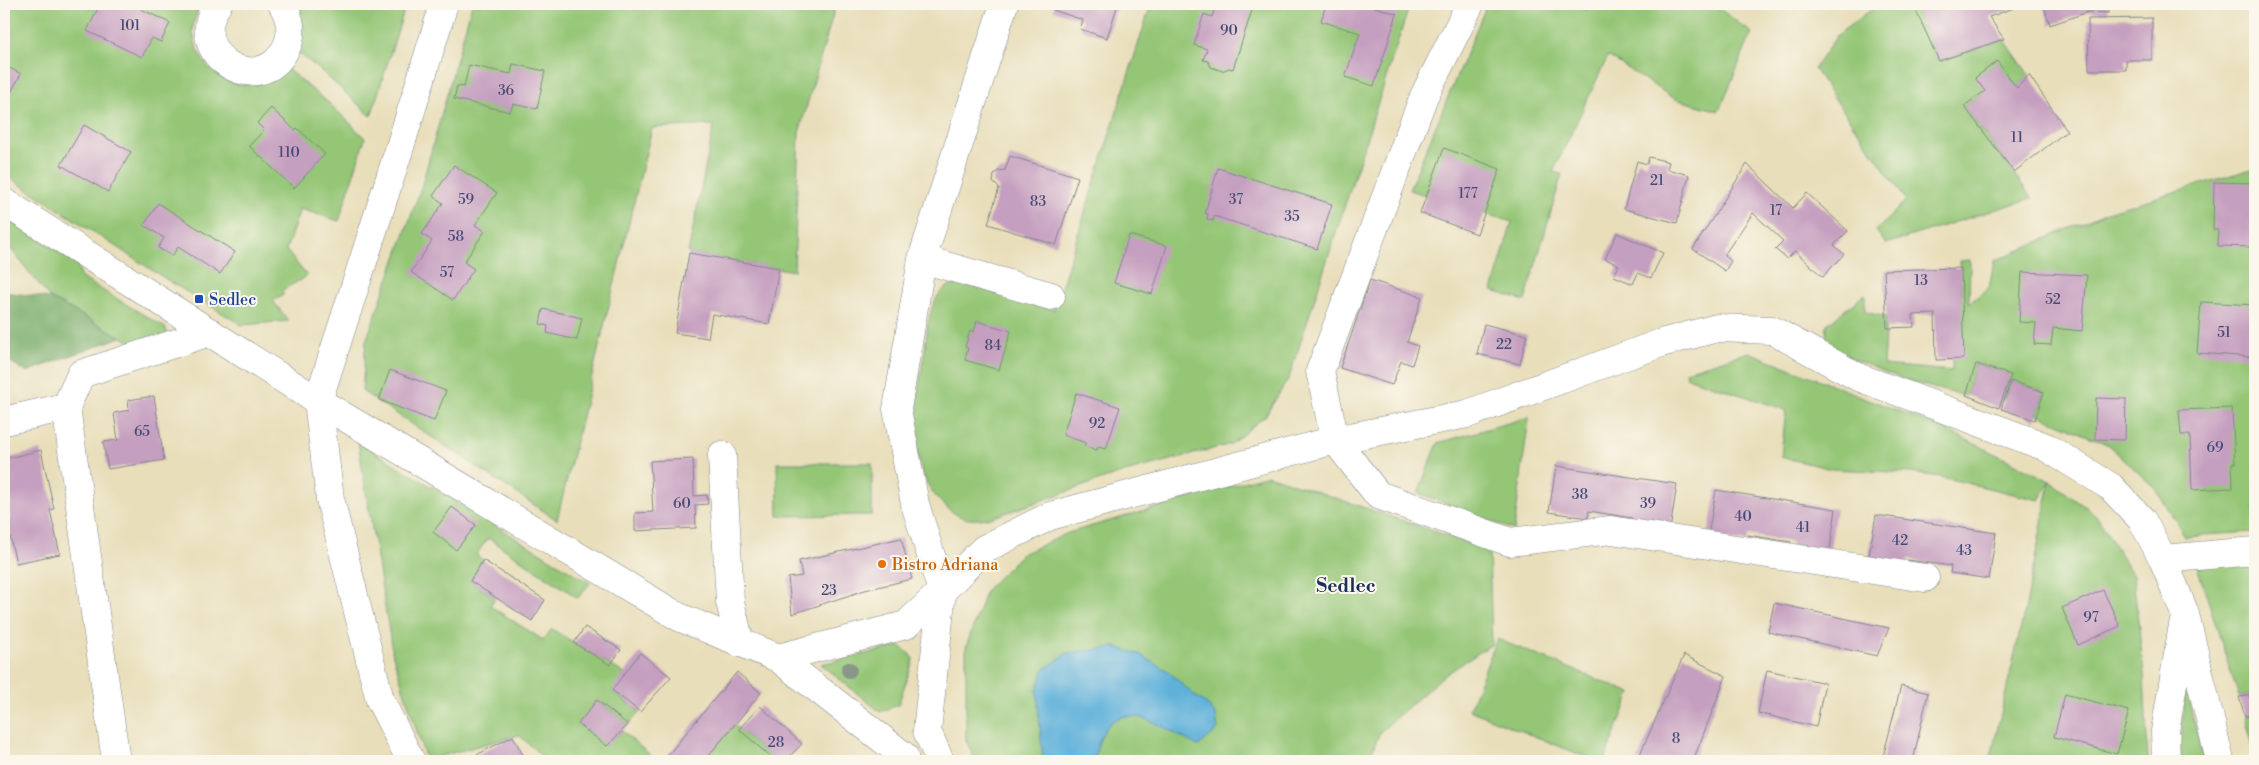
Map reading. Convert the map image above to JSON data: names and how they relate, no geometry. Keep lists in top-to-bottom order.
{
  "districts": ["Sedlec"],
  "places": {
    "transit": ["Sedlec"],
    "other": ["Bistro Adriana"]
  },
  "house_numbers": [
    "101",
    "90",
    "36",
    "11",
    "110",
    "21",
    "177",
    "59",
    "37",
    "83",
    "17",
    "35",
    "58",
    "57",
    "13",
    "52",
    "51",
    "22",
    "84",
    "92",
    "65",
    "69",
    "38",
    "60",
    "39",
    "40",
    "41",
    "42",
    "43",
    "23",
    "97",
    "8",
    "28"
  ]
}
